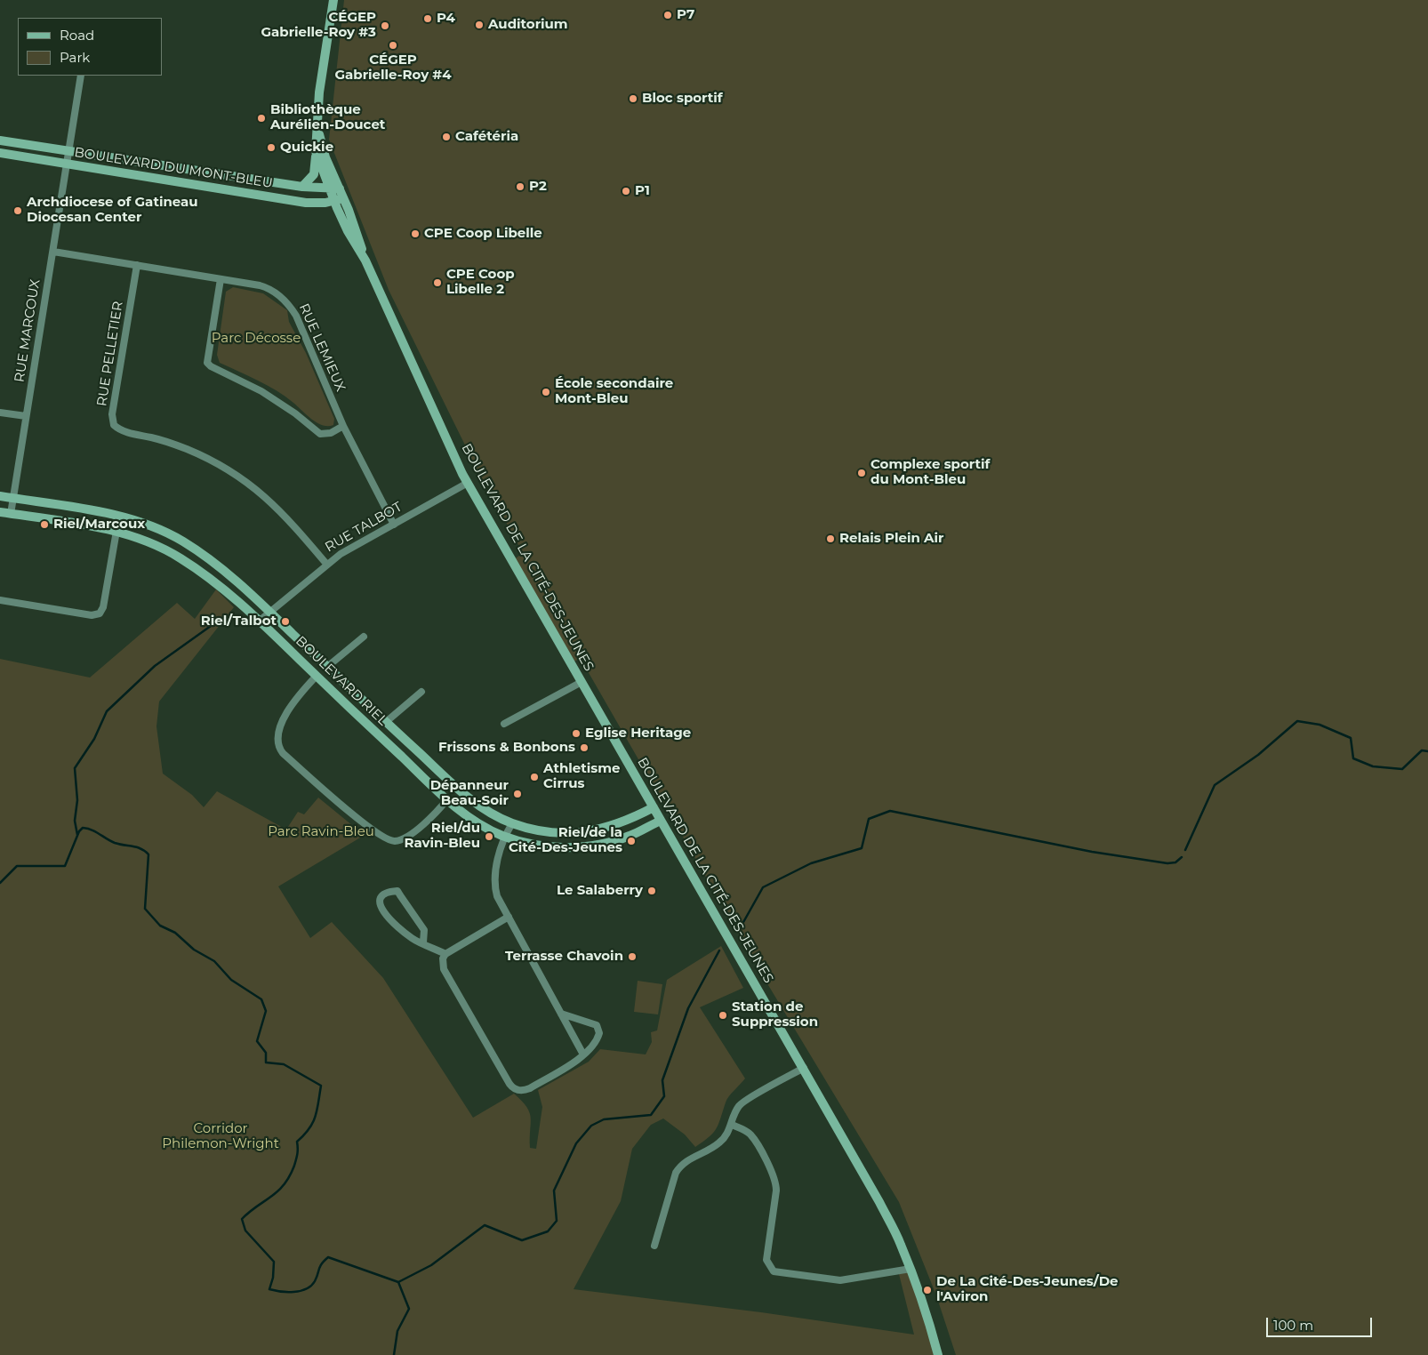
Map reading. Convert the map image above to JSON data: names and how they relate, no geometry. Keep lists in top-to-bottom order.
{
  "streets": {
    "street": [
      "BOULEVARD DU MONT-BLEU",
      "RUE MARCOUX",
      "RUE LEMIEUX",
      "RUE PELLETIER",
      "RUE TALBOT",
      "BOULEVARD DE LA CITÉ-DES-JEUNES",
      "BOULEVARD RIEL"
    ]
  },
  "crossings": [
    ["BOULEVARD DU MONT-BLEU", "RUE MARCOUX"],
    ["BOULEVARD DU MONT-BLEU", "BOULEVARD DE LA CITÉ-DES-JEUNES"],
    ["RUE MARCOUX", "RUE LEMIEUX"],
    ["RUE MARCOUX", "BOULEVARD RIEL"],
    ["RUE LEMIEUX", "RUE PELLETIER"],
    ["RUE LEMIEUX", "RUE TALBOT"],
    ["RUE PELLETIER", "RUE TALBOT"],
    ["RUE TALBOT", "BOULEVARD DE LA CITÉ-DES-JEUNES"],
    ["RUE TALBOT", "BOULEVARD RIEL"],
    ["BOULEVARD DE LA CITÉ-DES-JEUNES", "BOULEVARD RIEL"]
  ],
  "parks": ["Parc Décosse", "Parc Ravin-Bleu", "Corridor Philemon-Wright"],
  "places": [
    "P7",
    "P4",
    "Auditorium",
    "CÉGEP Gabrielle-Roy #3",
    "CÉGEP Gabrielle-Roy #4",
    "Bloc sportif",
    "Bibliothèque Aurélien-Doucet",
    "Cafétéria",
    "Quickie",
    "P2",
    "P1",
    "Archdiocese of Gatineau Diocesan Center",
    "CPE Coop Libelle",
    "CPE Coop Libelle 2",
    "École secondaire Mont-Bleu",
    "Complexe sportif du Mont-Bleu",
    "Riel/Marcoux",
    "Relais Plein Air",
    "Riel/Talbot",
    "Eglise Heritage",
    "Frissons & Bonbons",
    "Athletisme Cirrus",
    "Dépanneur Beau-Soir",
    "Riel/du Ravin-Bleu",
    "Riel/de la Cité-Des-Jeunes",
    "Le Salaberry",
    "Terrasse Chavoin",
    "Station de Suppression",
    "De La Cité-Des-Jeunes/De l'Aviron"
  ],
  "legend": ["Road", "Park"],
  "scale_bar": "100 m"
}
